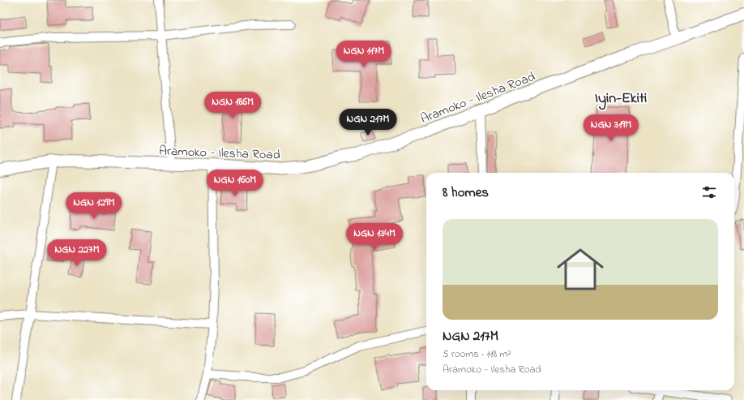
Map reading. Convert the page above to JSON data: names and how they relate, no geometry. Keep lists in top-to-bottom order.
{
  "streets": {
    "main road": ["Aramoko - Ilesha Road"]
  },
  "districts": ["Iyin-Ekiti"],
  "page": {
    "price": [
      "NGN 117M",
      "NGN 186M",
      "NGN 217M",
      "NGN 319M",
      "NGN 160M",
      "NGN 129M",
      "NGN 134M",
      "NGN 227M"
    ],
    "heading": "8 homes",
    "list": [
      {
        "name": "NGN 217M",
        "note": "5 rooms · 118 m² · Aramoko - Ilesha Road"
      }
    ]
  }
}
